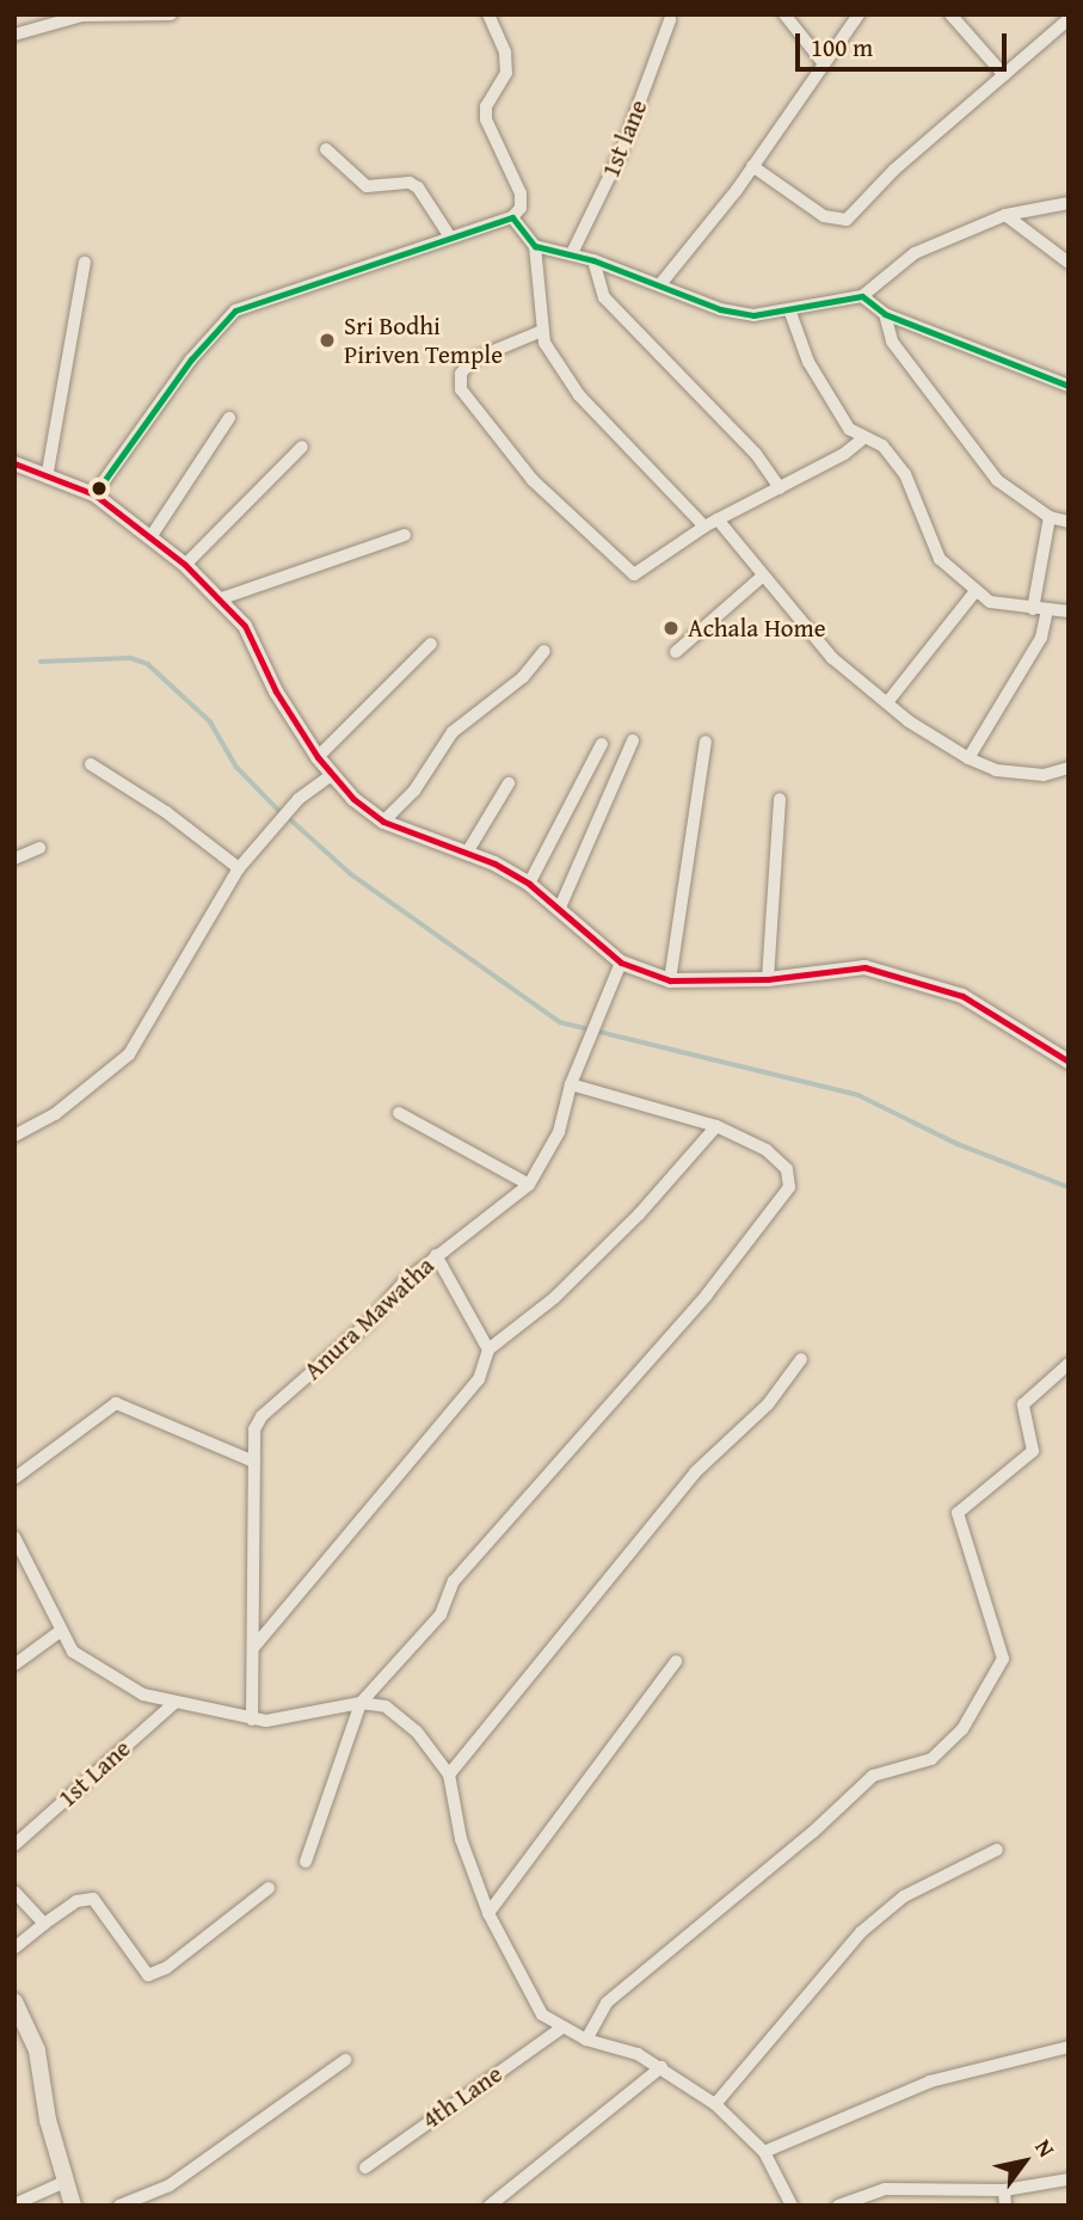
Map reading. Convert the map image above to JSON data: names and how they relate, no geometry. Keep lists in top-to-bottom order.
{
  "streets": {
    "street": [
      "1st lane",
      "Anura Mawatha",
      "1st Lane",
      "4th Lane"
    ]
  },
  "places": ["Sri Bodhi Piriven Temple", "Achala Home"],
  "scale_bar": "100 m",
  "north": "top right"
}
